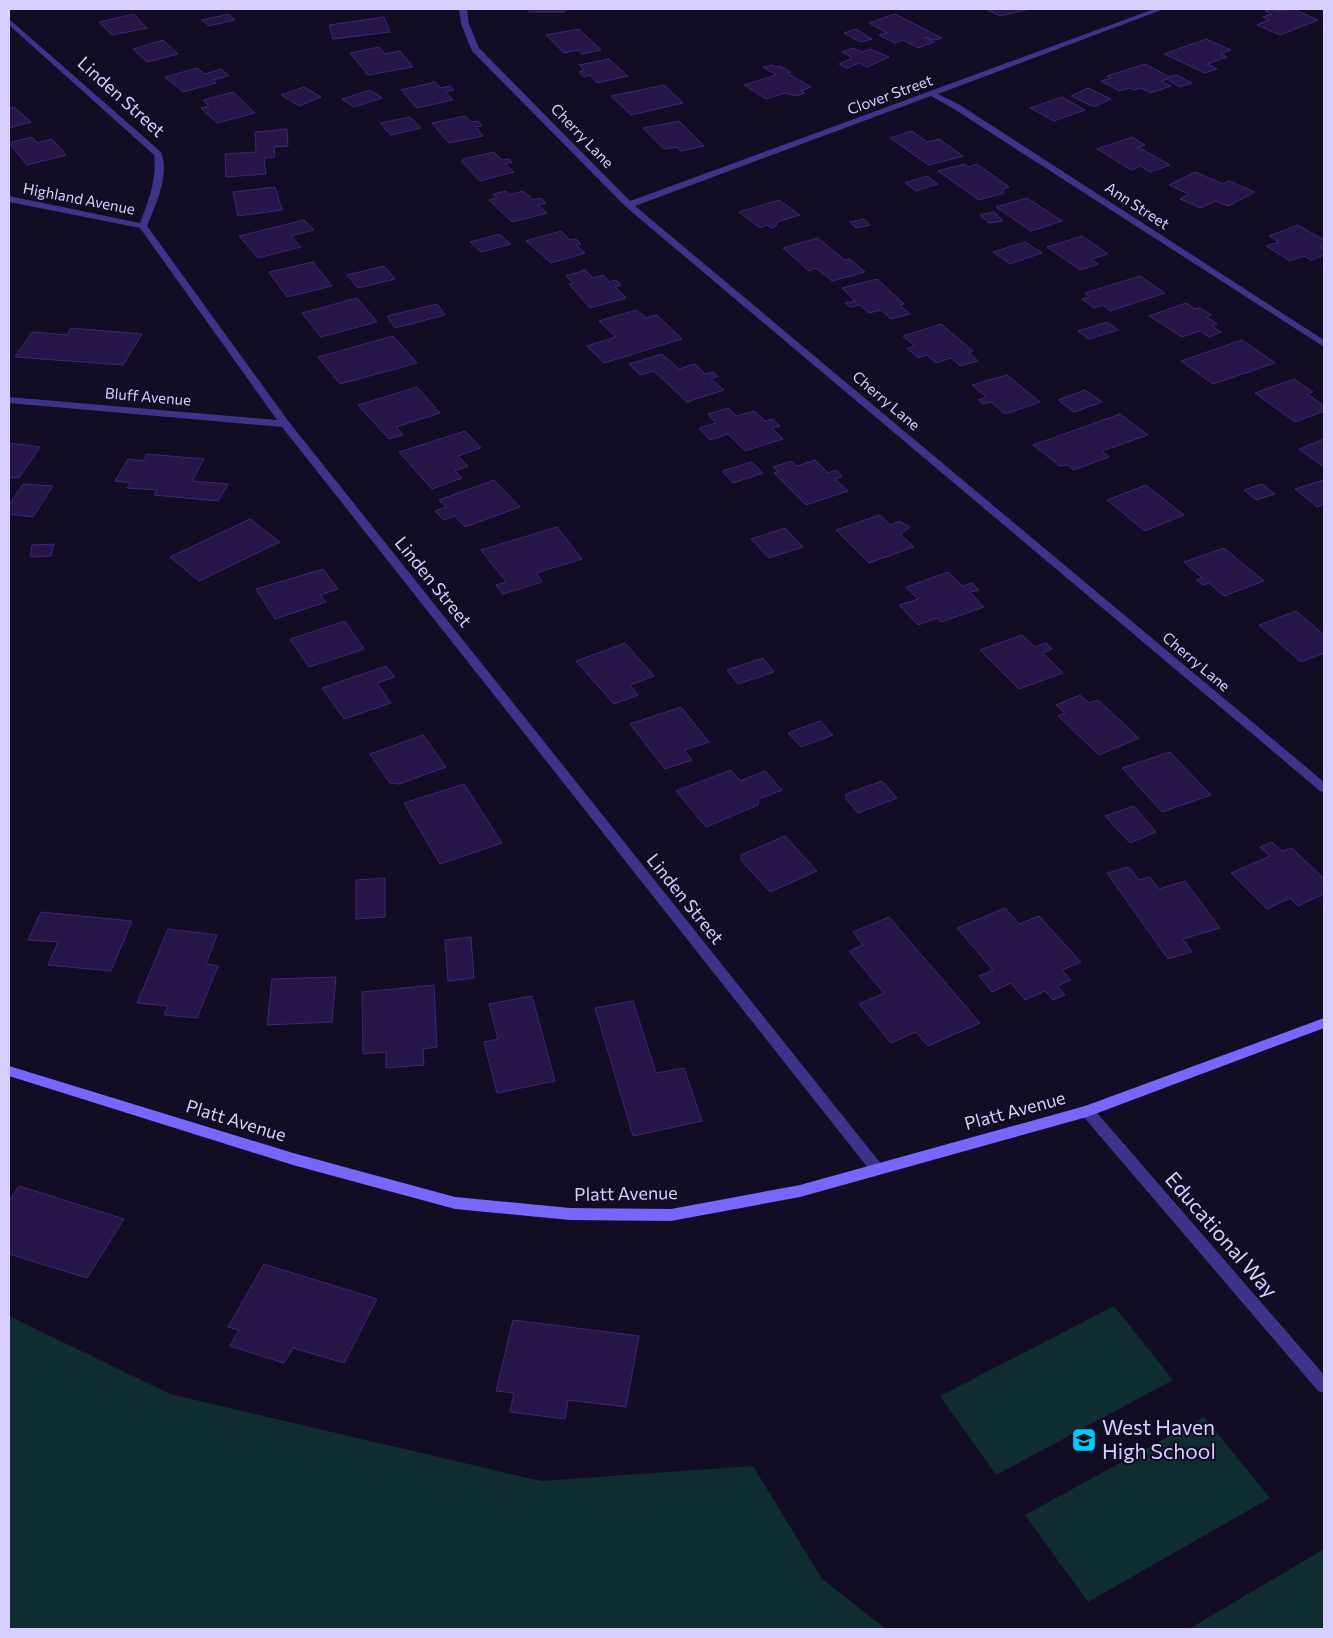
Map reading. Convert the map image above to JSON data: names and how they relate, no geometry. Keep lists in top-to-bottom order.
{
  "streets": {
    "main road": ["Platt Avenue"],
    "street": [
      "Clover Street",
      "Linden Street",
      "Cherry Lane",
      "Highland Avenue",
      "Ann Street",
      "Bluff Avenue",
      "Educational Way"
    ]
  },
  "crossings": [
    ["Clover Street", "Cherry Lane"],
    ["Clover Street", "Ann Street"],
    ["Linden Street", "Highland Avenue"],
    ["Linden Street", "Bluff Avenue"],
    ["Linden Street", "Platt Avenue"],
    ["Platt Avenue", "Educational Way"]
  ],
  "places": {
    "school or university": ["West Haven High School"]
  }
}
